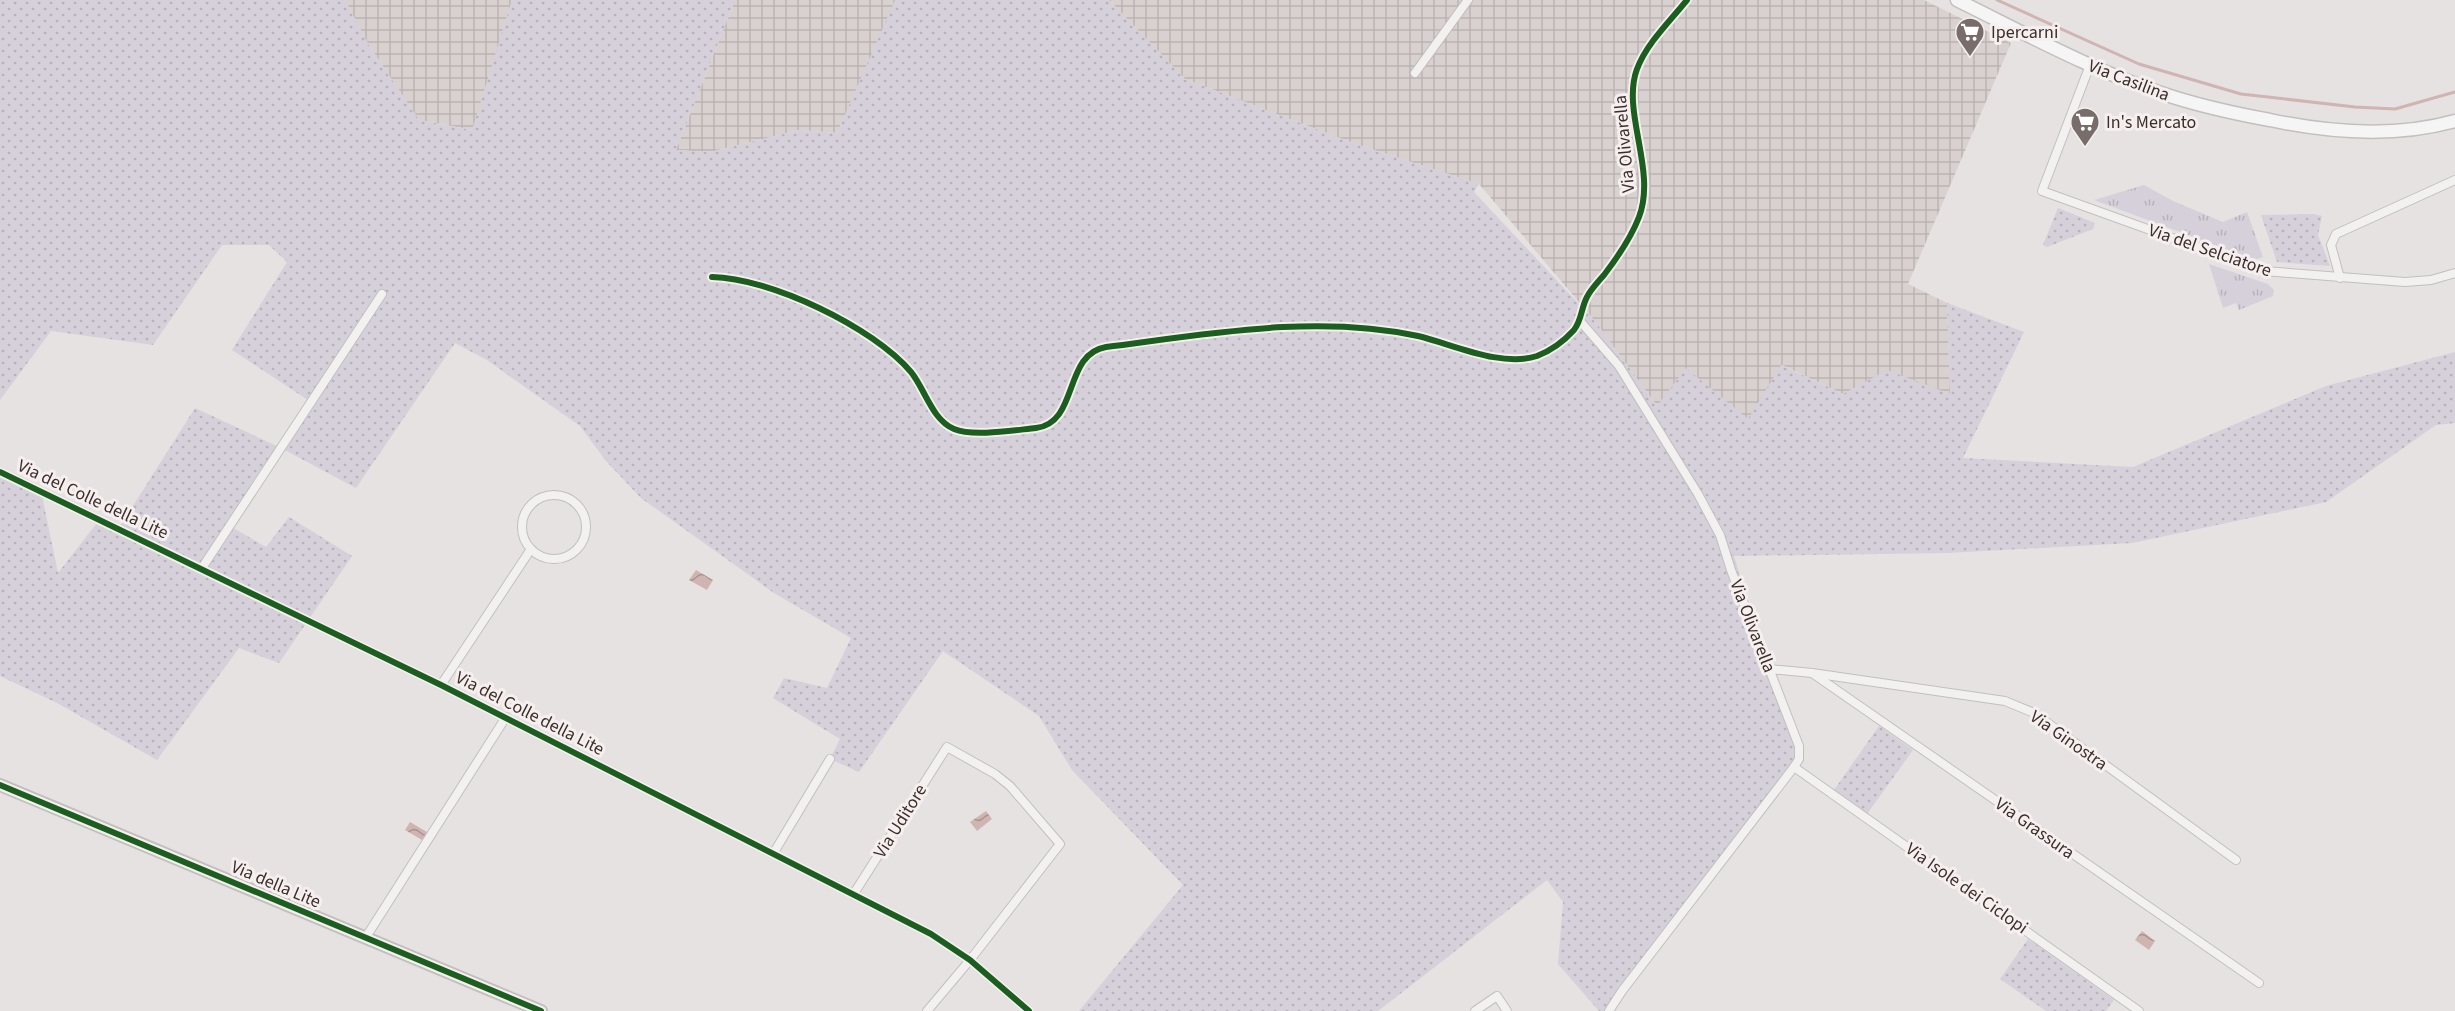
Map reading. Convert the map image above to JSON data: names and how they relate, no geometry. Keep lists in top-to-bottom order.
{
  "streets": {
    "main road": ["Via Casilina"],
    "street": [
      "Via Olivarella",
      "Via del Selciatore",
      "Via del Colle della Lite",
      "Via Ginostra",
      "Via Uditore",
      "Via Grassura",
      "Via della Lite",
      "Via Isole dei Ciclopi"
    ]
  },
  "crossings": [
    ["Via Casilina", "Via del Selciatore"],
    ["Via Olivarella", "Via Ginostra"],
    ["Via Olivarella", "Via Isole dei Ciclopi"],
    ["Via del Colle della Lite", "Via Uditore"],
    ["Via Ginostra", "Via Grassura"]
  ],
  "places": {
    "supermarket": ["Ipercarni", "In's Mercato"]
  }
}
